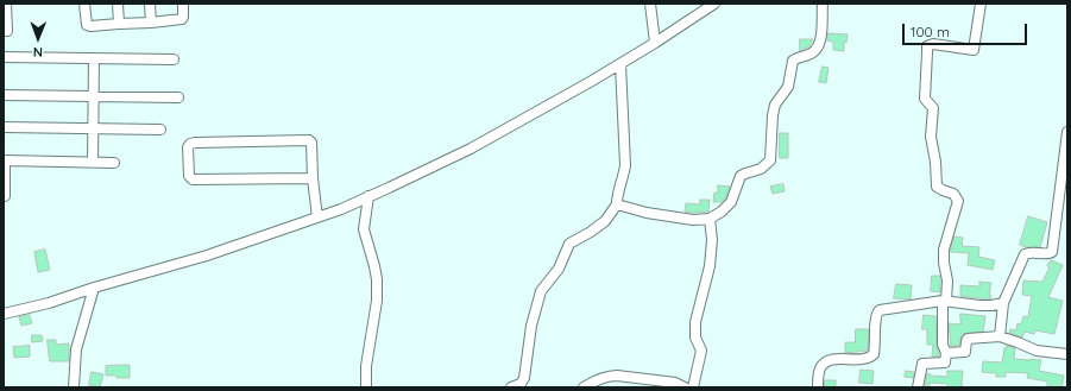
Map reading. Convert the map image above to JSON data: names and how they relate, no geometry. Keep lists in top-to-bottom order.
{
  "scale_bar": "100 m",
  "north": "bottom"
}
